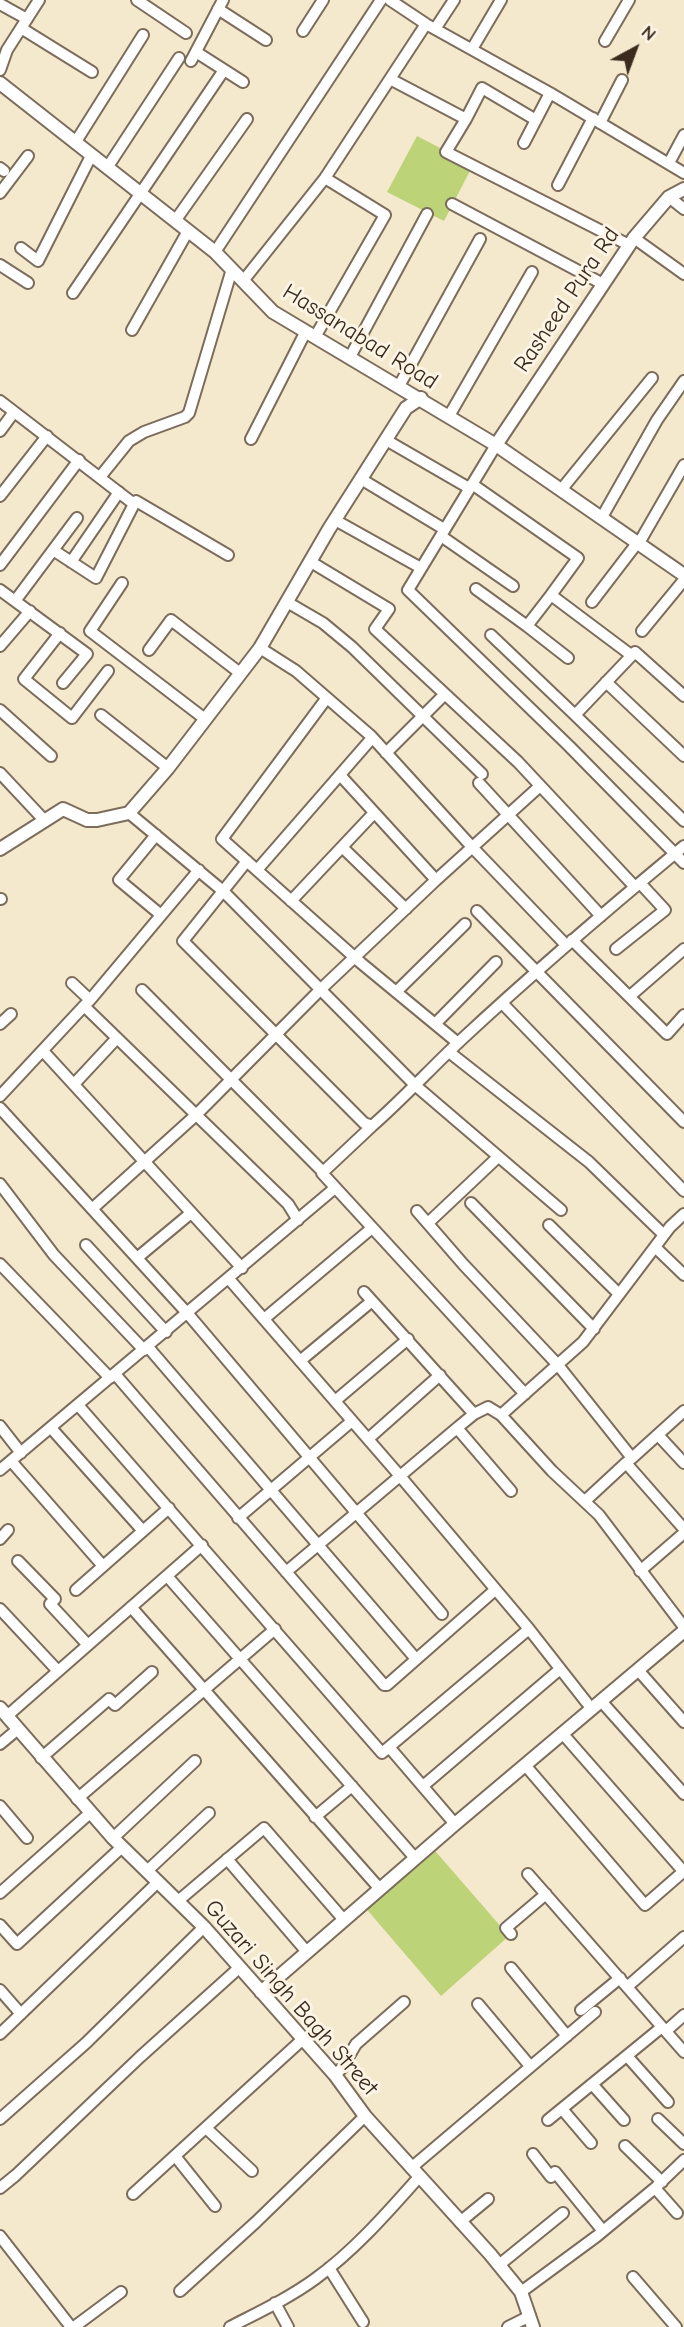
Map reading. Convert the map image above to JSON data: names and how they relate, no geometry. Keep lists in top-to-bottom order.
{
  "streets": {
    "street": ["Rasheed Pura Rd", "Hassanabad Road", "Guzari Singh Bagh Street"]
  },
  "crossings": [
    ["Rasheed Pura Rd", "Hassanabad Road"]
  ],
  "north": "top right"
}
